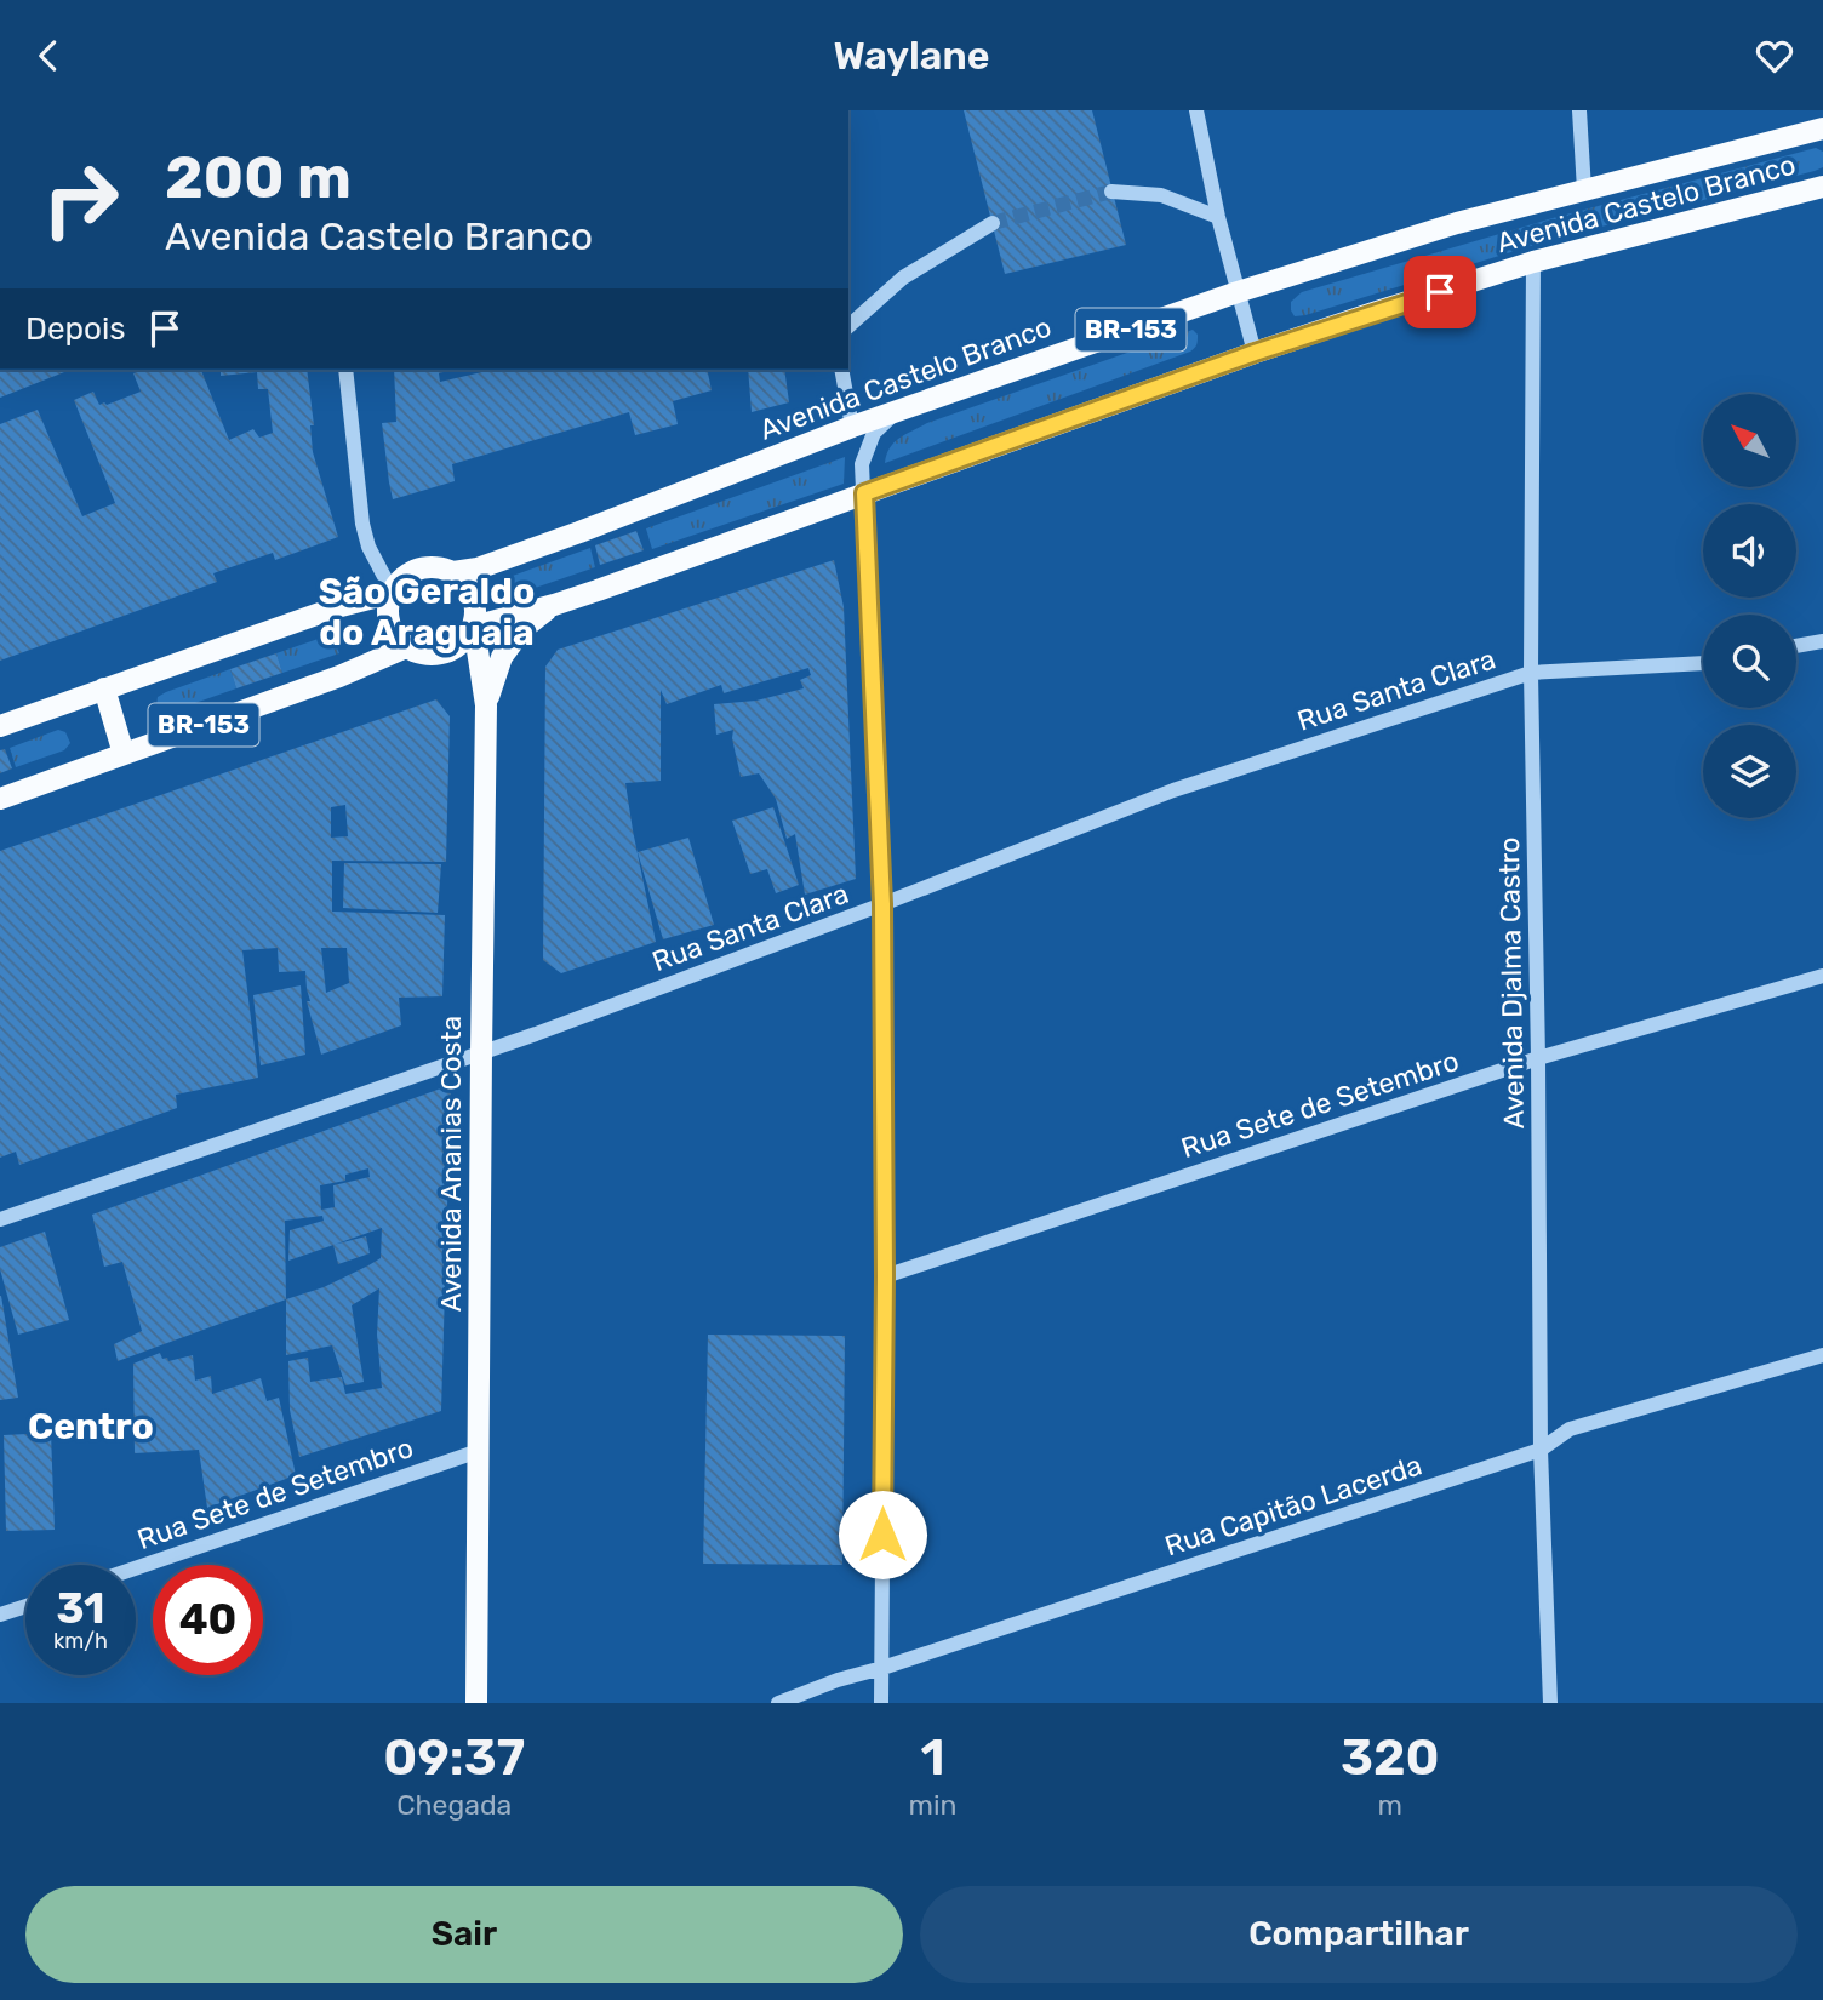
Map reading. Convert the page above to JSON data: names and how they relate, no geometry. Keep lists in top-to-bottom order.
{
  "streets": {
    "main road": ["Avenida Castelo Branco", "BR-153", "Avenida Ananias Costa"],
    "street": [
      "Rua Santa Clara",
      "Avenida Djalma Castro",
      "Rua Sete de Setembro",
      "Rua Capitão Lacerda"
    ]
  },
  "crossings": [
    ["Avenida Castelo Branco", "BR-153"],
    ["Avenida Castelo Branco", "Avenida Djalma Castro"],
    ["Avenida Castelo Branco", "Avenida Ananias Costa"],
    ["BR-153", "Avenida Ananias Costa"],
    ["Rua Santa Clara", "Avenida Djalma Castro"],
    ["Rua Santa Clara", "Avenida Ananias Costa"],
    ["Avenida Djalma Castro", "Rua Sete de Setembro"],
    ["Avenida Djalma Castro", "Rua Capitão Lacerda"],
    ["Rua Sete de Setembro", "Avenida Ananias Costa"]
  ],
  "districts": ["São Geraldo do Araguaia", "Centro"],
  "north": "top left",
  "page": {
    "header": "Waylane",
    "turn": ["200 m", "Avenida Castelo Branco"],
    "then": "Depois",
    "speed": "31 km/h",
    "limit": "40",
    "eta": [
      "09:37",
      "Chegada",
      "1",
      "min",
      "320",
      "m"
    ],
    "buttons": ["Sair", "Compartilhar"]
  }
}
